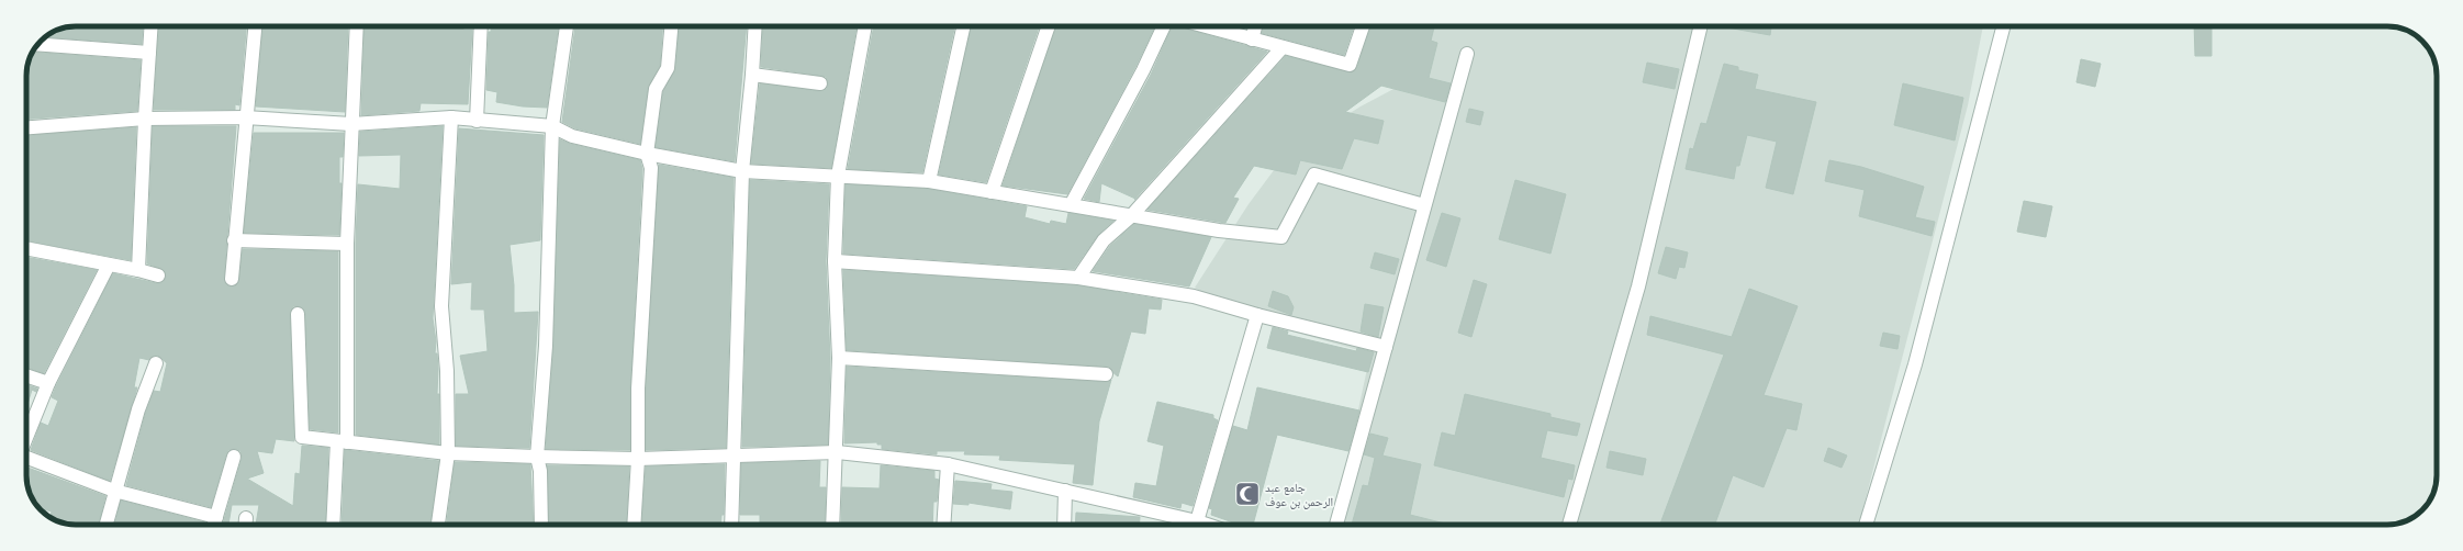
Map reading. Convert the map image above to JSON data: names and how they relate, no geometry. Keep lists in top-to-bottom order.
{
  "places": {
    "mosque": ["جامع عبد الرحمن بن عوف"]
  }
}
